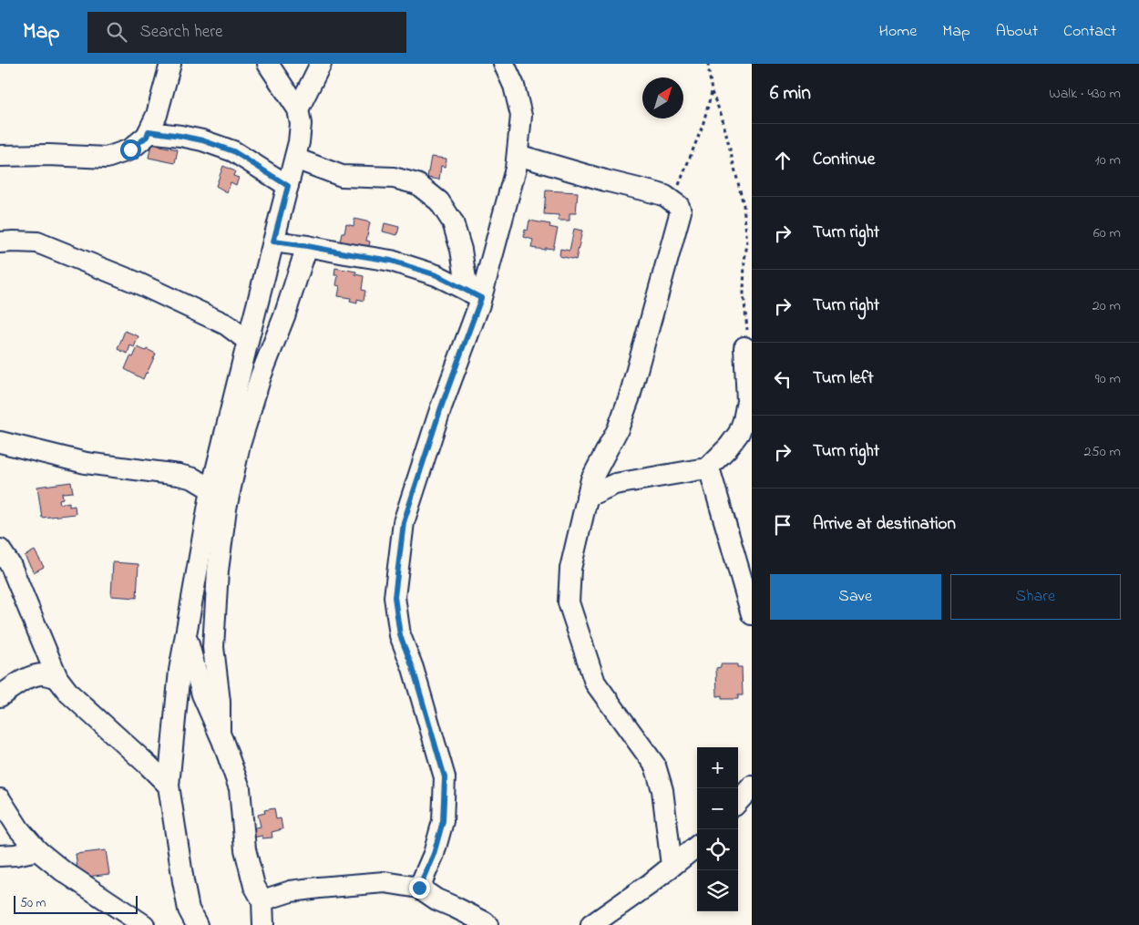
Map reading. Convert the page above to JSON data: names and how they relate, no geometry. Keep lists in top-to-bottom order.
{
  "scale_bar": "50 m",
  "north": "top right",
  "page": {
    "header": "Map",
    "search": "Search here",
    "nav": [
      "Home",
      "Map",
      "About",
      "Contact"
    ],
    "heading": ["6 min", "Walk · 430 m"],
    "list": [
      ["Continue", "10 m"],
      ["Turn right", "60 m"],
      ["Turn right", "20 m"],
      ["Turn left", "90 m"],
      ["Turn right", "250 m"],
      "Arrive at destination"
    ],
    "buttons": ["Save", "Share"],
    "map_buttons": ["+", "−"],
    "scale": "50 m"
  }
}
